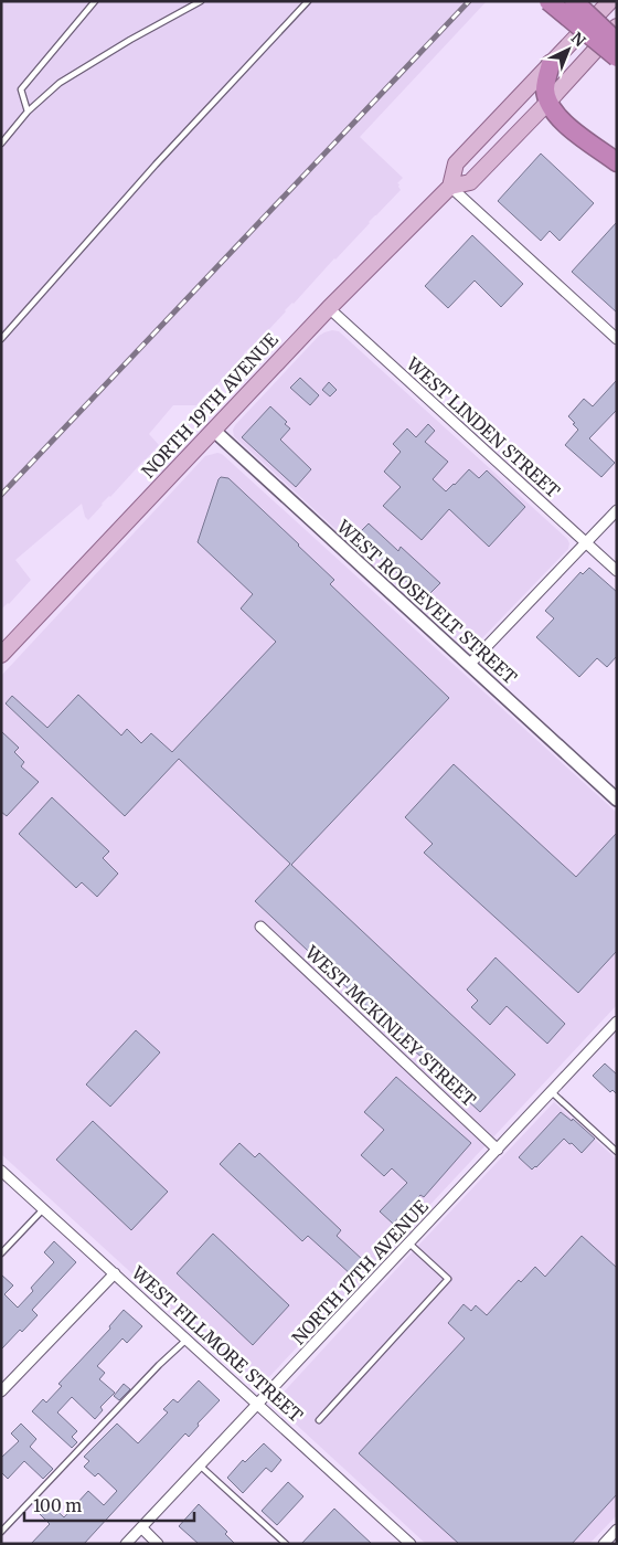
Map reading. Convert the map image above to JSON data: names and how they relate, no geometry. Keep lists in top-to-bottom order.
{
  "streets": {
    "main road": ["NORTH 19TH AVENUE"],
    "street": [
      "WEST LINDEN STREET",
      "WEST ROOSEVELT STREET",
      "WEST MCKINLEY STREET",
      "NORTH 17TH AVENUE",
      "WEST FILLMORE STREET"
    ]
  },
  "crossings": [
    ["NORTH 19TH AVENUE", "WEST LINDEN STREET"],
    ["NORTH 19TH AVENUE", "WEST ROOSEVELT STREET"],
    ["WEST MCKINLEY STREET", "NORTH 17TH AVENUE"],
    ["NORTH 17TH AVENUE", "WEST FILLMORE STREET"]
  ],
  "scale_bar": "100 m",
  "north": "top right"
}
